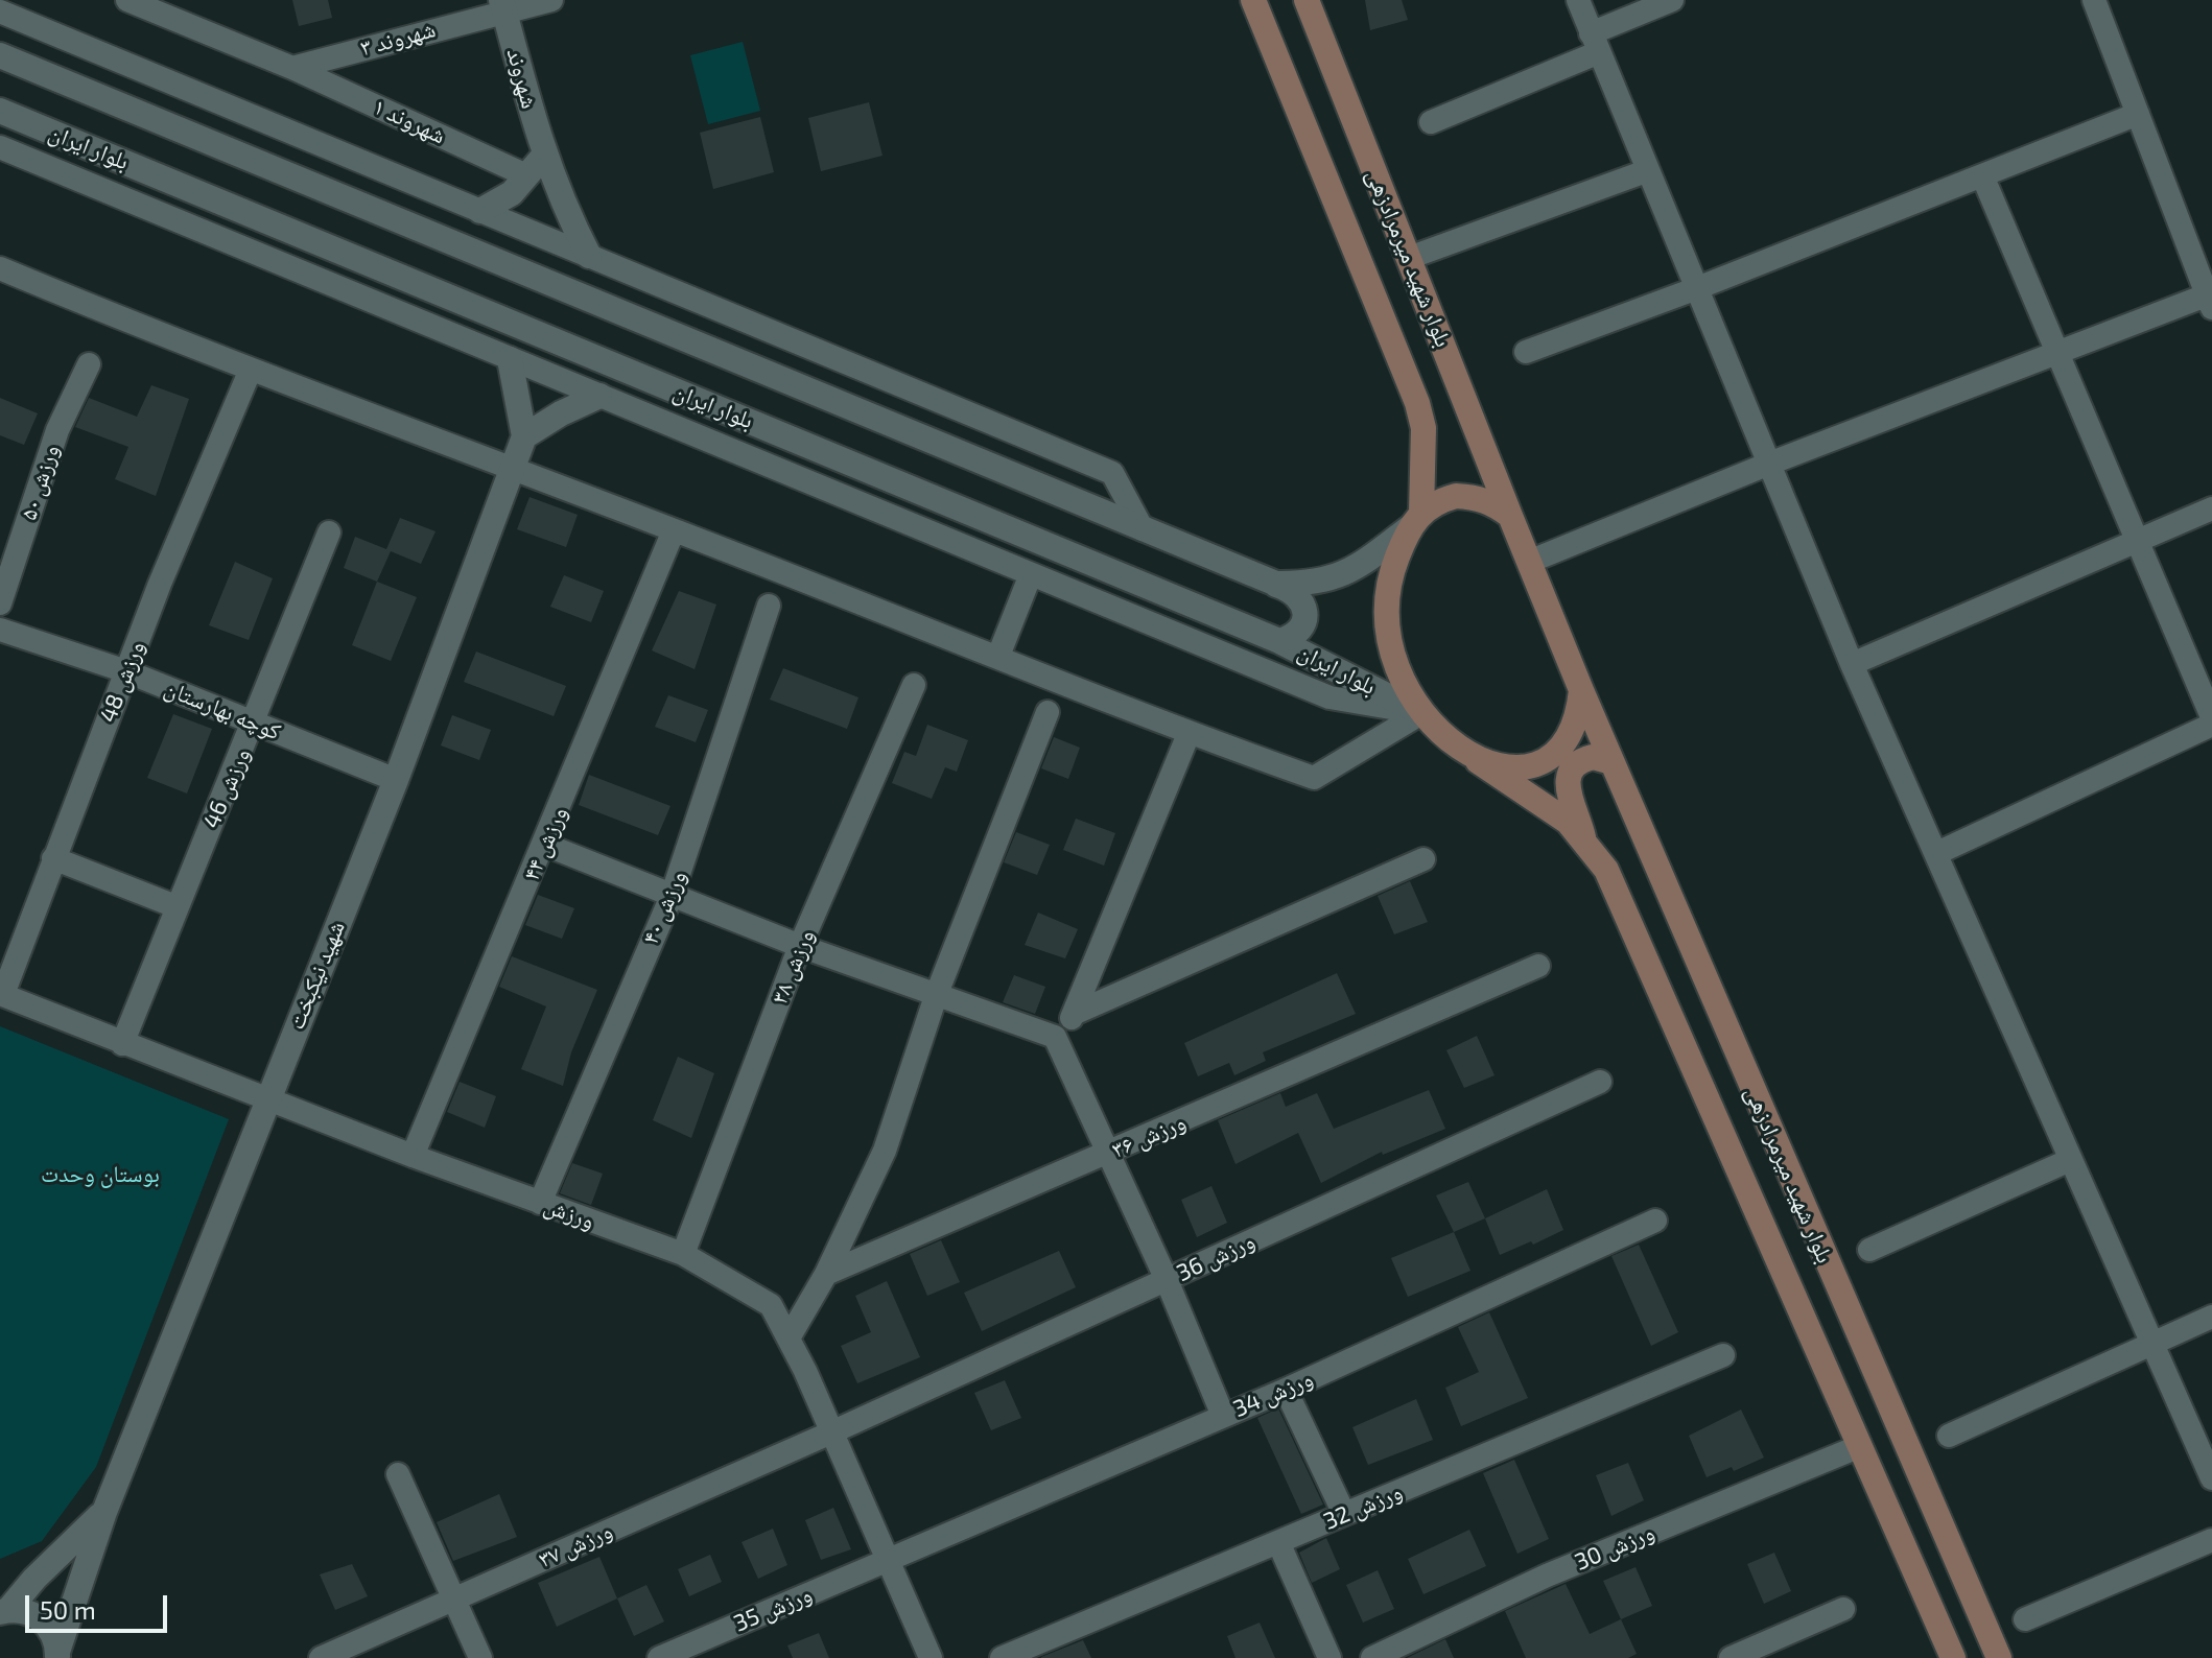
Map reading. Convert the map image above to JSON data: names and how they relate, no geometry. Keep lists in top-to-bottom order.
{
  "streets": {
    "main road": ["بلوار شهید میرمرادزهی"],
    "street": [
      "شهروند ۳",
      "شهروند",
      "شهروند ۱",
      "بلوار ایران",
      "ورزش ۵٠",
      "ورزش 48",
      "کوچه بهارستان",
      "ورزش 46",
      "ورزش ۴۴",
      "ورزش ۴۰",
      "ورزش ۳۸",
      "شهید نیکبخت",
      "ورزش ۳۶",
      "ورزش",
      "ورزش 36",
      "ورزش 34",
      "ورزش 32",
      "ورزش ۳۷",
      "ورزش 30",
      "ورزش 35"
    ]
  },
  "crossings": [
    ["شهروند ۳", "شهروند"],
    ["شهروند ۳", "شهروند ۱"],
    ["شهروند", "شهروند ۱"],
    ["بلوار ایران", "بلوار شهید میرمرادزهی"],
    ["بلوار شهید میرمرادزهی", "ورزش 30"],
    ["ورزش 48", "کوچه بهارستان"],
    ["ورزش 48", "ورزش"],
    ["کوچه بهارستان", "ورزش 46"],
    ["کوچه بهارستان", "شهید نیکبخت"],
    ["ورزش 46", "ورزش"],
    ["ورزش ۴۴", "ورزش"],
    ["ورزش ۴۰", "ورزش"],
    ["ورزش ۳۸", "ورزش"],
    ["شهید نیکبخت", "ورزش"],
    ["ورزش", "ورزش 36"],
    ["ورزش", "ورزش 34"],
    ["ورزش", "ورزش ۳۷"],
    ["ورزش", "ورزش 35"],
    ["ورزش 36", "ورزش ۳۷"],
    ["ورزش 34", "ورزش 35"]
  ],
  "parks": ["بوستان وحدت"],
  "scale_bar": "50 m"
}
